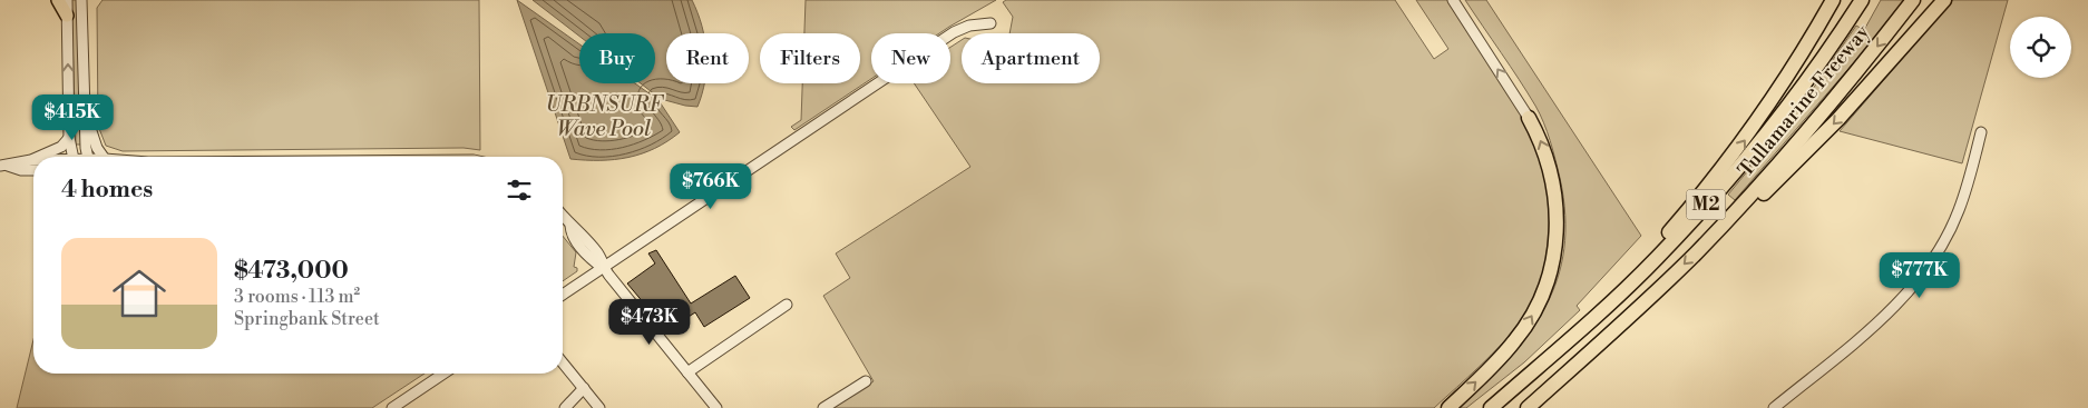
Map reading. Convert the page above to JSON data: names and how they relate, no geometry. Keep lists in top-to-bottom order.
{
  "streets": {
    "highway": ["Tullamarine Freeway", "M2"]
  },
  "water": ["URBNSURF Wave Pool"],
  "page": {
    "chip": [
      "Buy",
      "Rent",
      "Filters",
      "New",
      "Apartment"
    ],
    "price": [
      "$415K",
      "$766K",
      "$777K",
      "$473K"
    ],
    "heading": "4 homes",
    "list": [
      {
        "name": "$473,000",
        "note": "3 rooms · 113 m² · Springbank Street"
      }
    ]
  }
}
